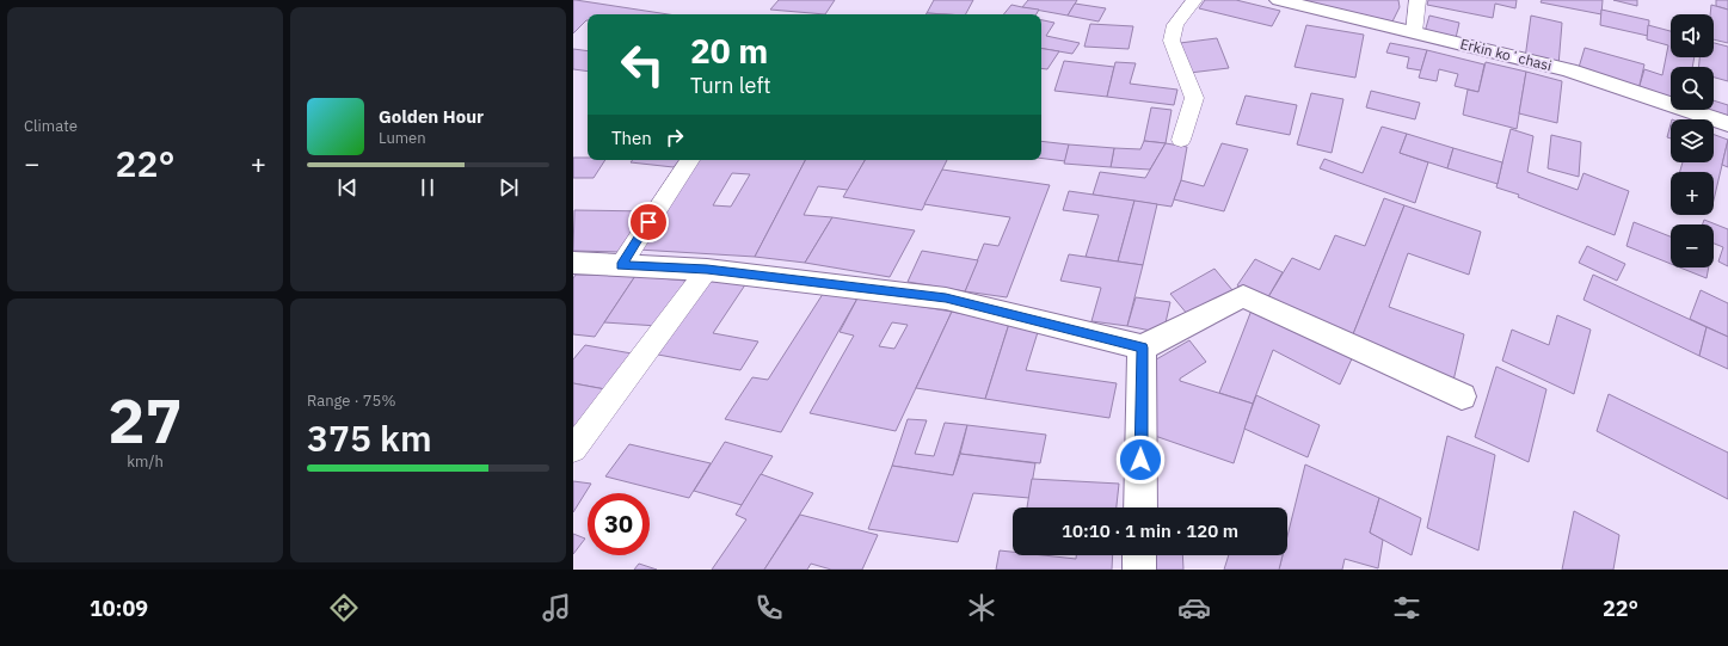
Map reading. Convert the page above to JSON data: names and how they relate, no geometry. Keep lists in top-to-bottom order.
{
  "streets": {
    "street": ["Erkin koʻchasi"]
  },
  "page": {
    "tile": [
      "Climate",
      ["27", "km/h"],
      ["Range · 75%", "375 km"]
    ],
    "map_buttons": ["+", "−"],
    "turn": ["20 m", "Turn left"],
    "song": ["Golden Hour", "Lumen"],
    "then": "Then",
    "heat": ["−", "22°", "+"],
    "limit": "30",
    "trip": "10:10 · 1 min · 120 m",
    "tabs": ["10:09", "22°"]
  }
}
